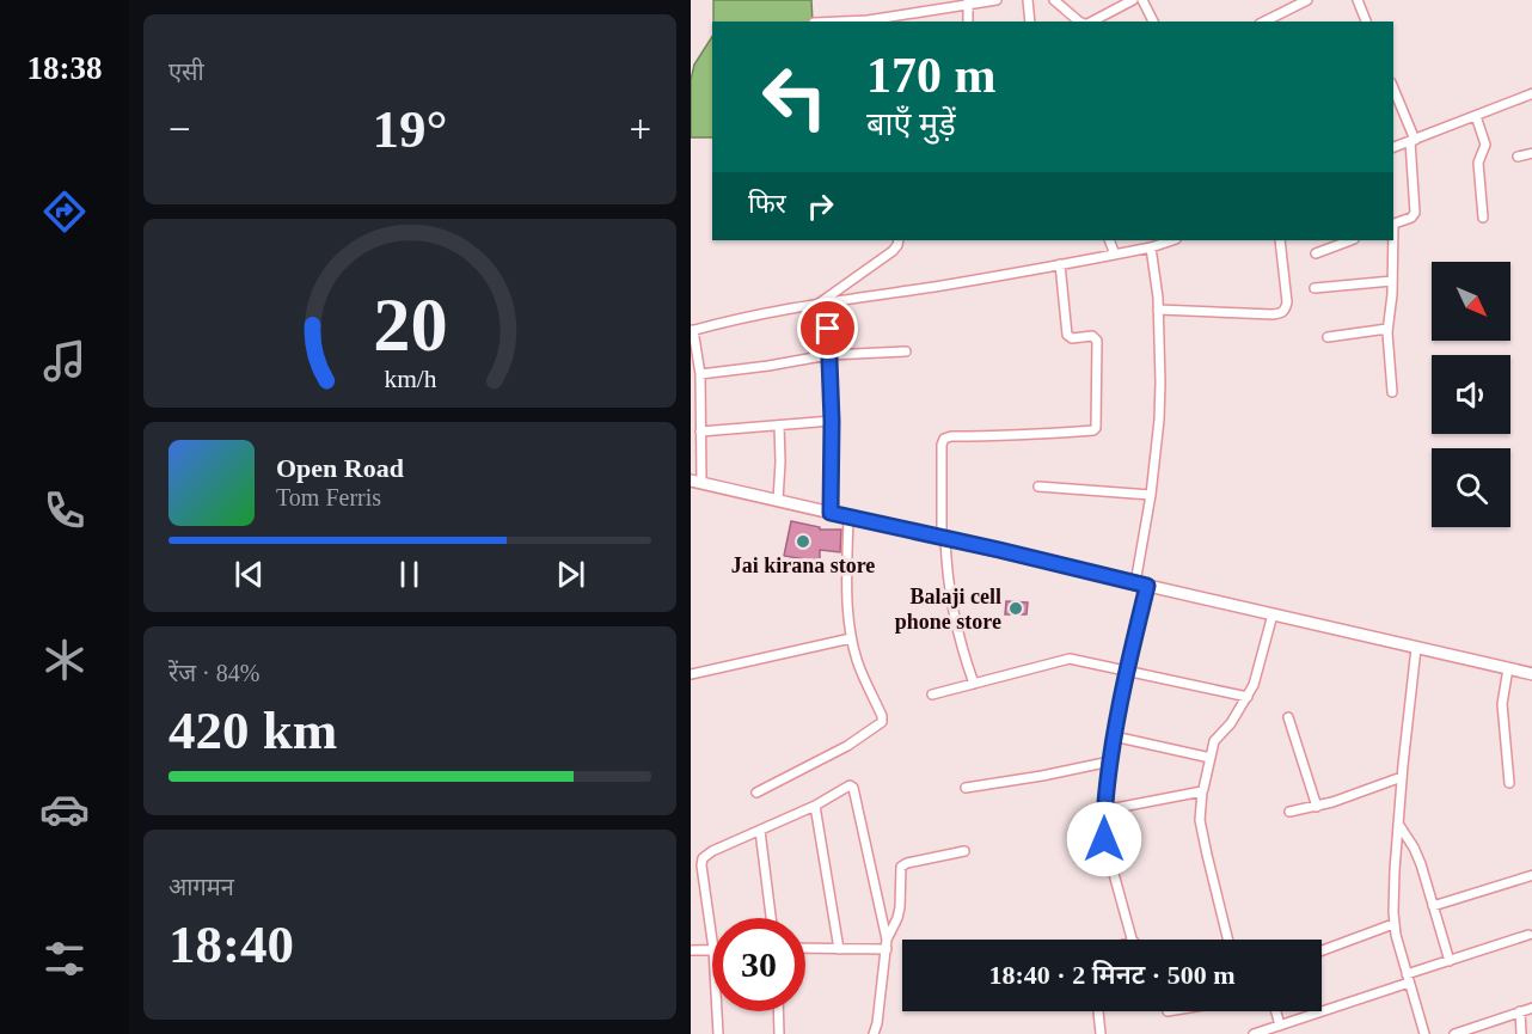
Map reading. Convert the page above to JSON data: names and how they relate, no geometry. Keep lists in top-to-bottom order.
{
  "places": ["Jai kirana store", "Balaji cell phone store"],
  "north": "bottom right",
  "page": {
    "tabs": "18:38",
    "tile": [
      "एसी",
      ["रेंज · 84%", "420 km"],
      ["आगमन", "18:40"]
    ],
    "turn": ["170 m", "बाएँ मुड़ें"],
    "heat": ["−", "19°", "+"],
    "then": "फिर",
    "song": ["Open Road", "Tom Ferris"],
    "limit": "30",
    "trip": "18:40 · 2 मिनट · 500 m",
    "gauge": ["20", "km/h"]
  }
}
